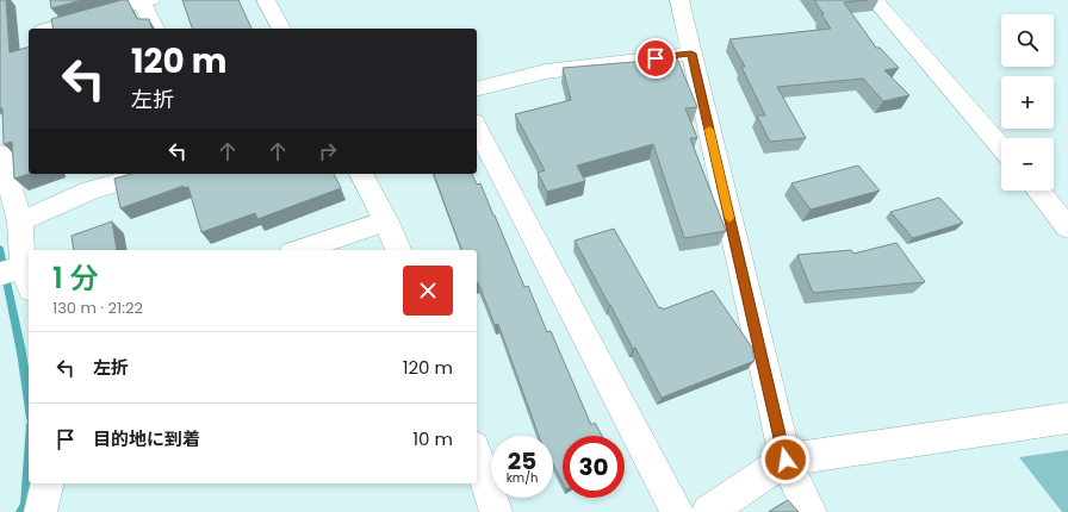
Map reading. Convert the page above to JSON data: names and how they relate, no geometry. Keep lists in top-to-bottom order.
{
  "page": {
    "map_buttons": ["+", "−"],
    "turn": ["120 m", "左折"],
    "heading": ["1 分", "130 m · 21:22"],
    "list": [
      {
        "name": "左折",
        "value": "120 m"
      },
      {
        "name": "目的地に到着",
        "value": "10 m"
      }
    ],
    "speed": "25 km/h",
    "limit": "30"
  }
}
